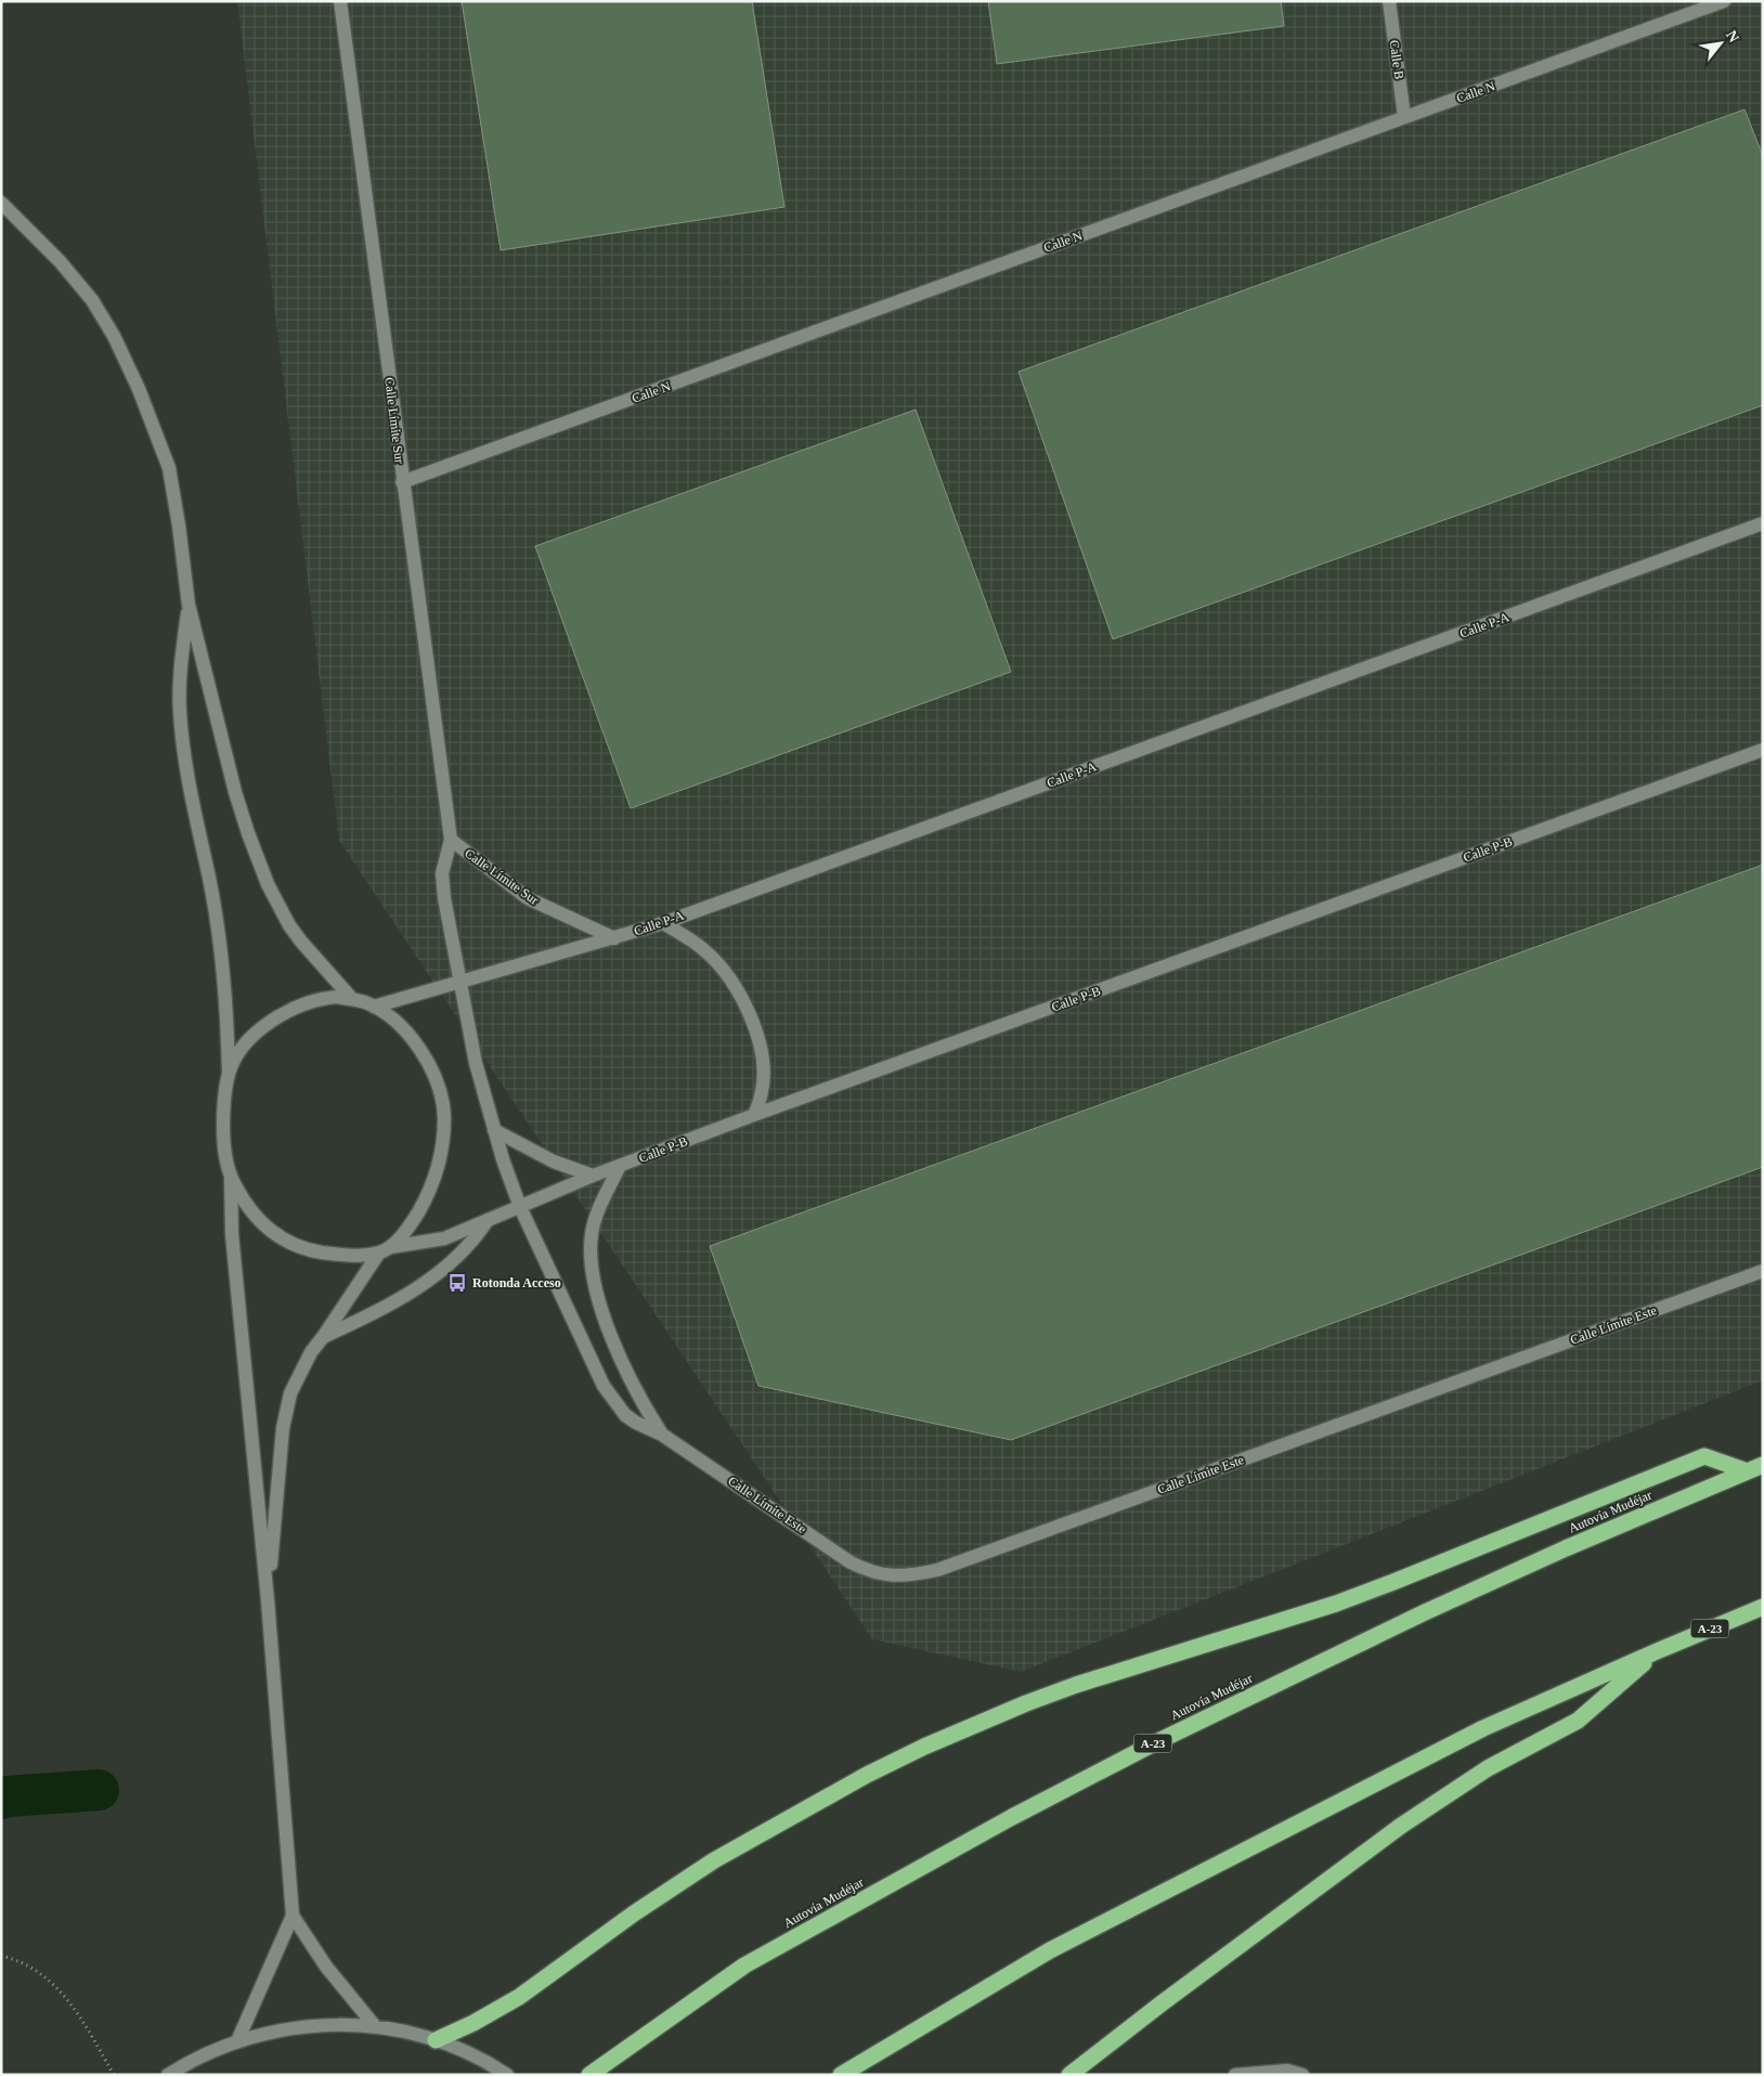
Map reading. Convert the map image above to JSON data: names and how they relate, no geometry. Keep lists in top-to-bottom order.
{
  "streets": {
    "highway": ["Autovía Mudéjar", "A-23"],
    "street": [
      "Calle B",
      "Calle N",
      "Calle Límite Sur",
      "Calle P-A",
      "Calle P-B",
      "Calle Límite Este"
    ]
  },
  "crossings": [
    ["Calle B", "Calle N"],
    ["Calle N", "Calle Límite Sur"],
    ["Calle Límite Sur", "Calle P-A"],
    ["Calle Límite Sur", "Calle Límite Este"],
    ["Calle P-B", "Calle Límite Este"]
  ],
  "places": {
    "bus stop": ["Rotonda Acceso"]
  },
  "north": "top right"
}
